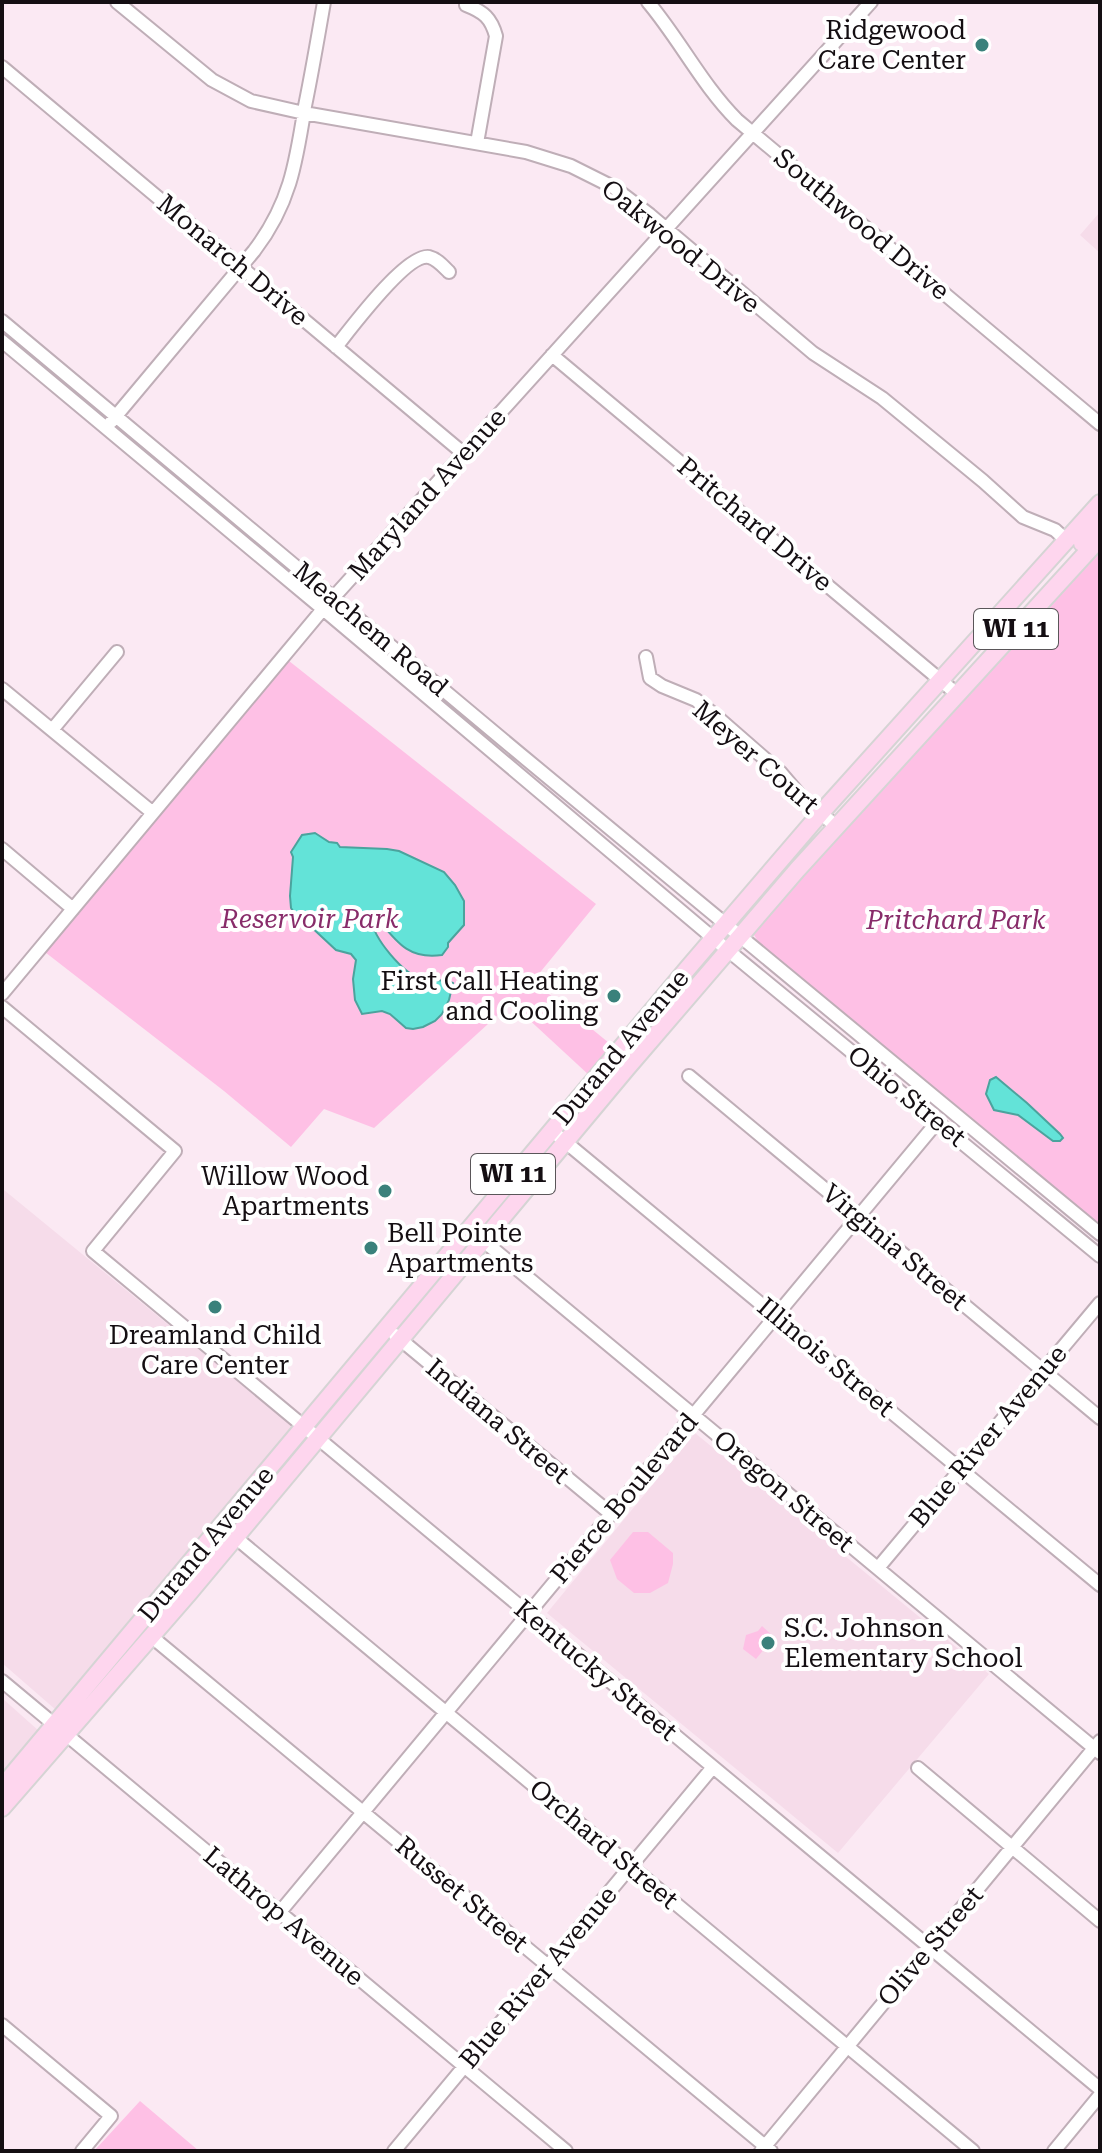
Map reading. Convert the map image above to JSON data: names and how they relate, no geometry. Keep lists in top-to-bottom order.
{
  "streets": {
    "main road": ["WI 11", "Durand Avenue"],
    "street": [
      "Southwood Drive",
      "Oakwood Drive",
      "Monarch Drive",
      "Maryland Avenue",
      "Pritchard Drive",
      "Meachem Road",
      "Meyer Court",
      "Ohio Street",
      "Virginia Street",
      "Illinois Street",
      "Indiana Street",
      "Blue River Avenue",
      "Oregon Street",
      "Pierce Boulevard",
      "Kentucky Street",
      "Orchard Street",
      "Russet Street",
      "Lathrop Avenue",
      "Olive Street"
    ]
  },
  "crossings": [
    ["Southwood Drive", "Maryland Avenue"],
    ["Oakwood Drive", "Maryland Avenue"],
    ["Oakwood Drive", "Durand Avenue"],
    ["Monarch Drive", "Maryland Avenue"],
    ["Maryland Avenue", "Pritchard Drive"],
    ["Maryland Avenue", "Meachem Road"],
    ["Pritchard Drive", "Durand Avenue"],
    ["Meachem Road", "Durand Avenue"],
    ["Meachem Road", "Ohio Street"],
    ["Meyer Court", "Durand Avenue"],
    ["Durand Avenue", "Ohio Street"],
    ["Durand Avenue", "Illinois Street"],
    ["Durand Avenue", "Indiana Street"],
    ["Durand Avenue", "Oregon Street"],
    ["Durand Avenue", "Kentucky Street"],
    ["Durand Avenue", "Orchard Street"],
    ["Durand Avenue", "Russet Street"],
    ["Durand Avenue", "Lathrop Avenue"],
    ["Ohio Street", "Pierce Boulevard"],
    ["Virginia Street", "Blue River Avenue"],
    ["Virginia Street", "Pierce Boulevard"],
    ["Illinois Street", "Blue River Avenue"],
    ["Illinois Street", "Pierce Boulevard"],
    ["Indiana Street", "Pierce Boulevard"],
    ["Blue River Avenue", "Oregon Street"],
    ["Blue River Avenue", "Kentucky Street"],
    ["Blue River Avenue", "Orchard Street"],
    ["Blue River Avenue", "Russet Street"],
    ["Blue River Avenue", "Lathrop Avenue"],
    ["Oregon Street", "Pierce Boulevard"],
    ["Oregon Street", "Olive Street"],
    ["Pierce Boulevard", "Kentucky Street"],
    ["Pierce Boulevard", "Orchard Street"],
    ["Pierce Boulevard", "Russet Street"],
    ["Pierce Boulevard", "Lathrop Avenue"],
    ["Kentucky Street", "Olive Street"],
    ["Orchard Street", "Olive Street"],
    ["Russet Street", "Olive Street"]
  ],
  "parks": ["Reservoir Park", "Pritchard Park"],
  "places": [
    "Ridgewood Care Center",
    "First Call Heating and Cooling",
    "Willow Wood Apartments",
    "Bell Pointe Apartments",
    "Dreamland Child Care Center",
    "S.C. Johnson Elementary School"
  ]
}
